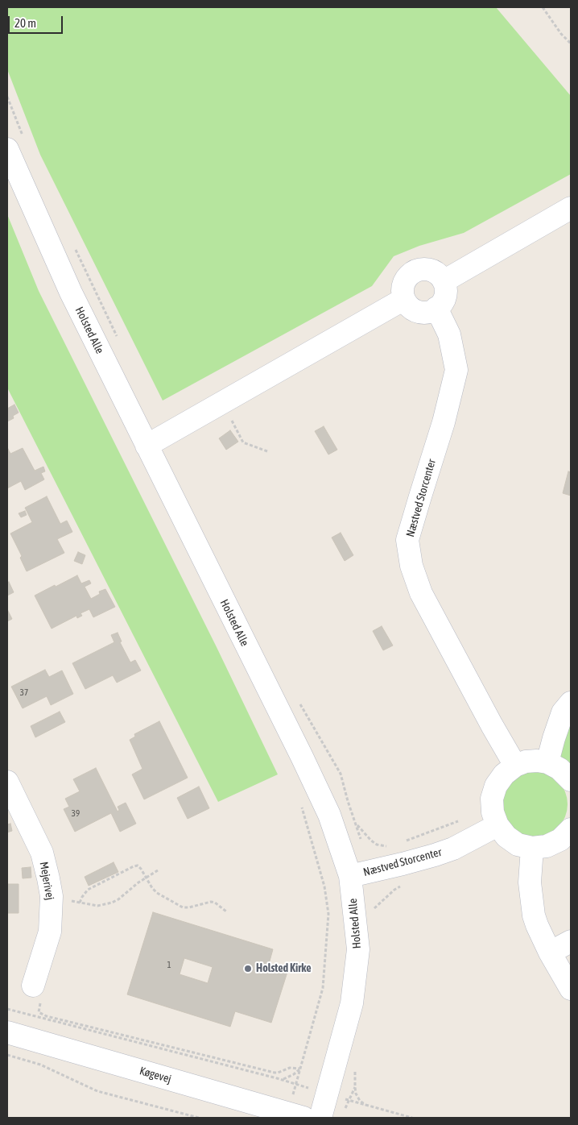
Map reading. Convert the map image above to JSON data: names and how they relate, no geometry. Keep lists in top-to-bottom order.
{
  "streets": {
    "street": [
      "Holsted Alle",
      "Næstved Storcenter",
      "Mejerivej",
      "Køgevej"
    ]
  },
  "crossings": [
    ["Holsted Alle", "Næstved Storcenter"]
  ],
  "places": ["Holsted Kirke"],
  "house_numbers": ["37", "39", "1"],
  "scale_bar": "20 m"
}
